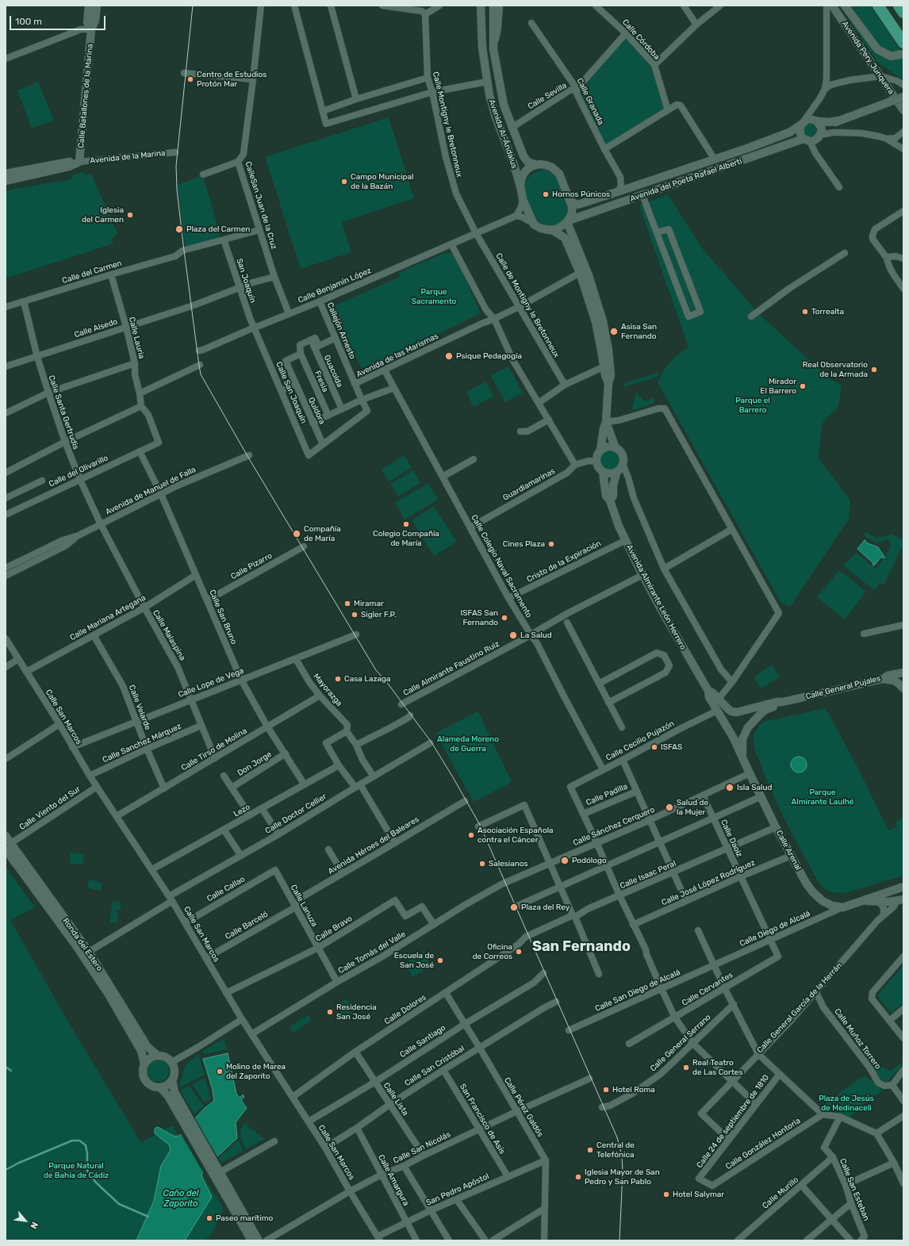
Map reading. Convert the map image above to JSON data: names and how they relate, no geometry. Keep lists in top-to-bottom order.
{
  "streets": {
    "street": [
      "Calle Córdoba",
      "Avenida Pery Junquera",
      "Calle Batallones de la Marina",
      "Calle Sevilla",
      "Calle Granada",
      "Calle Montigny le Bretonneux",
      "Avenida Al-Ándalus",
      "Avenida de la Marina",
      "Avenida del Poeta Rafael Alberti",
      "CalleSan Juan de la Cruz",
      "Calle del Carmen",
      "San Joaquín",
      "Calle Benjamín López",
      "Calle de Montigny le Bretonneux",
      "Calle Alsedo",
      "Callejón Arnesto",
      "Calle Lauria",
      "Avenida de las Marismas",
      "Guacolda",
      "Fresia",
      "Calle San Joaquín",
      "Quidora",
      "Calle Santa Gertrudis",
      "Calle del Olivarillo",
      "Guardiamarinas",
      "Avenida de Manuel de Falla",
      "Cristo de la Expiración",
      "Calle Pizarro",
      "Calle Colegio Naval Sacramento",
      "Avenida Almirante León Herrero",
      "Calle San Bruno",
      "Calle Mariana Artegana",
      "Calle Malaspina",
      "Calle Almirante Faustino Ruiz",
      "Calle Lope de Vega",
      "Calle General Pujales",
      "Mayorazga",
      "Calle Velarde",
      "Calle San Marcos",
      "Calle Cecilio Pujazón",
      "Calle Sanchez Márquez",
      "Calle Tirso de Molina",
      "Don Jorge",
      "Calle Padilla",
      "Calle Viento del Sur",
      "Lezo",
      "Calle Doctor Cellier",
      "Calle Sánchez Cerquero",
      "Calle Daoiz",
      "Avenida Héroes del Baleares",
      "Calle Arenal",
      "Calle Isaac Peral",
      "Calle José López Rodríguez",
      "Calle Callao",
      "Calle Lanuza",
      "Calle Barceló",
      "Calle Bravo",
      "Calle Diego de Alcalá",
      "Ronda del Estero",
      "Calle Tomás del Valle",
      "Calle Cervantes",
      "Calle San Diego de Alcalá",
      "Calle General García de la Herrán",
      "Calle Dolores",
      "Calle Muñoz Torrero",
      "Calle Santiago",
      "Calle General Serrano",
      "Calle San Cristóbal",
      "Calle Lista",
      "Calle Pérez Galdós",
      "San Francisco de Asís",
      "Calle 24 de septiembre de 1810",
      "Calle González Hontoria",
      "Calle San Nicolás",
      "Calle Amargura",
      "San Pedro Apóstol",
      "Calle San Esteban",
      "Calle Murillo"
    ]
  },
  "crossings": [
    ["Calle Córdoba", "Calle Sevilla"],
    ["Calle Batallones de la Marina", "Avenida de la Marina"],
    ["Calle Sevilla", "Calle Granada"],
    ["Calle Sevilla", "Avenida Al-Ándalus"],
    ["Calle Granada", "Avenida del Poeta Rafael Alberti"],
    ["Calle Montigny le Bretonneux", "Calle Benjamín López"],
    ["Calle Montigny le Bretonneux", "Calle de Montigny le Bretonneux"],
    ["Avenida Al-Ándalus", "Avenida del Poeta Rafael Alberti"],
    ["CalleSan Juan de la Cruz", "Calle del Carmen"],
    ["CalleSan Juan de la Cruz", "Calle Benjamín López"],
    ["CalleSan Juan de la Cruz", "Calle Alsedo"],
    ["Calle del Carmen", "San Joaquín"],
    ["Calle del Carmen", "Calle Lauria"],
    ["Calle del Carmen", "Calle Santa Gertrudis"],
    ["San Joaquín", "Calle Benjamín López"],
    ["San Joaquín", "Calle Alsedo"],
    ["San Joaquín", "Calle San Joaquín"],
    ["Calle Benjamín López", "Calle de Montigny le Bretonneux"],
    ["Calle Benjamín López", "Callejón Arnesto"],
    ["Calle de Montigny le Bretonneux", "Avenida de las Marismas"],
    ["Calle Alsedo", "Calle Lauria"],
    ["Calle Alsedo", "Calle Santa Gertrudis"],
    ["Callejón Arnesto", "Avenida de las Marismas"],
    ["Calle Lauria", "Calle del Olivarillo"],
    ["Avenida de las Marismas", "Calle San Joaquín"],
    ["Avenida de las Marismas", "Quidora"],
    ["Avenida de las Marismas", "Calle Colegio Naval Sacramento"],
    ["Fresia", "Quidora"],
    ["Calle San Joaquín", "Quidora"],
    ["Calle Santa Gertrudis", "Calle del Olivarillo"],
    ["Calle Santa Gertrudis", "Avenida de Manuel de Falla"],
    ["Calle Santa Gertrudis", "Calle Malaspina"],
    ["Calle del Olivarillo", "Calle San Bruno"],
    ["Guardiamarinas", "Calle Colegio Naval Sacramento"],
    ["Guardiamarinas", "Avenida Almirante León Herrero"],
    ["Avenida de Manuel de Falla", "Calle San Bruno"],
    ["Avenida de Manuel de Falla", "Calle Malaspina"],
    ["Cristo de la Expiración", "Calle Colegio Naval Sacramento"],
    ["Cristo de la Expiración", "Avenida Almirante León Herrero"],
    ["Calle Pizarro", "Calle San Bruno"],
    ["Calle Colegio Naval Sacramento", "Calle Almirante Faustino Ruiz"],
    ["Calle Colegio Naval Sacramento", "Calle Cecilio Pujazón"],
    ["Avenida Almirante León Herrero", "Calle Almirante Faustino Ruiz"],
    ["Avenida Almirante León Herrero", "Calle General Pujales"],
    ["Avenida Almirante León Herrero", "Calle Cecilio Pujazón"],
    ["Avenida Almirante León Herrero", "Calle Arenal"],
    ["Calle San Bruno", "Calle Mariana Artegana"],
    ["Calle San Bruno", "Calle Lope de Vega"],
    ["Calle San Bruno", "Calle Tirso de Molina"],
    ["Calle San Bruno", "Don Jorge"],
    ["Calle San Bruno", "Lezo"],
    ["Calle Mariana Artegana", "Calle Malaspina"],
    ["Calle Mariana Artegana", "Calle Velarde"],
    ["Calle Mariana Artegana", "Calle San Marcos"],
    ["Calle Malaspina", "Calle Lope de Vega"],
    ["Calle Malaspina", "Calle Sanchez Márquez"],
    ["Calle Malaspina", "Calle Tirso de Molina"],
    ["Calle Lope de Vega", "Mayorazga"],
    ["Calle Lope de Vega", "Calle Velarde"],
    ["Calle Lope de Vega", "Calle San Marcos"],
    ["Mayorazga", "Calle Tirso de Molina"],
    ["Calle Velarde", "Calle Sanchez Márquez"],
    ["Calle Velarde", "Calle Tirso de Molina"],
    ["Calle San Marcos", "Calle Sanchez Márquez"],
    ["Calle San Marcos", "Calle Tirso de Molina"],
    ["Calle San Marcos", "Calle Viento del Sur"],
    ["Calle San Marcos", "Lezo"],
    ["Calle San Marcos", "Calle Doctor Cellier"],
    ["Calle San Marcos", "Calle Callao"],
    ["Calle San Marcos", "Calle Barceló"],
    ["Calle San Marcos", "Calle Bravo"],
    ["Calle San Marcos", "Calle Tomás del Valle"],
    ["Calle San Marcos", "Calle Dolores"],
    ["Calle San Marcos", "Calle Santiago"],
    ["Calle San Marcos", "Calle San Cristóbal"],
    ["Calle San Marcos", "Calle San Nicolás"],
    ["Calle San Marcos", "San Pedro Apóstol"],
    ["Calle Cecilio Pujazón", "Calle Padilla"],
    ["Calle Viento del Sur", "Ronda del Estero"],
    ["Calle Doctor Cellier", "Ronda del Estero"],
    ["Calle Sánchez Cerquero", "Calle Daoiz"],
    ["Calle Sánchez Cerquero", "Calle Arenal"],
    ["Calle Sánchez Cerquero", "Calle Tomás del Valle"],
    ["Calle Daoiz", "Calle Isaac Peral"],
    ["Calle Daoiz", "Calle José López Rodríguez"],
    ["Calle Daoiz", "Calle Diego de Alcalá"],
    ["Calle Daoiz", "Calle Cervantes"],
    ["Avenida Héroes del Baleares", "Calle Lanuza"],
    ["Avenida Héroes del Baleares", "Calle Barceló"],
    ["Calle Arenal", "Calle Isaac Peral"],
    ["Calle Arenal", "Calle José López Rodríguez"],
    ["Calle Arenal", "Calle Diego de Alcalá"],
    ["Calle Arenal", "Calle General García de la Herrán"],
    ["Calle Isaac Peral", "Calle Dolores"],
    ["Calle Callao", "Calle Lanuza"],
    ["Calle Lanuza", "Calle Barceló"],
    ["Calle Lanuza", "Calle Bravo"],
    ["Calle Lanuza", "Calle Tomás del Valle"],
    ["Calle Bravo", "Calle Tomás del Valle"],
    ["Calle Diego de Alcalá", "Calle Cervantes"],
    ["Calle Diego de Alcalá", "Calle San Diego de Alcalá"],
    ["Calle General García de la Herrán", "Calle Muñoz Torrero"],
    ["Calle General García de la Herrán", "Calle 24 de septiembre de 1810"],
    ["Calle Dolores", "Calle Lista"],
    ["Calle Dolores", "Calle Pérez Galdós"],
    ["Calle Santiago", "Calle Lista"],
    ["Calle Santiago", "Calle Pérez Galdós"],
    ["Calle San Cristóbal", "Calle Lista"],
    ["Calle San Cristóbal", "Calle Pérez Galdós"],
    ["Calle San Cristóbal", "San Francisco de Asís"],
    ["Calle San Cristóbal", "Calle Amargura"],
    ["Calle Lista", "Calle San Nicolás"],
    ["Calle Pérez Galdós", "Calle San Nicolás"],
    ["Calle Pérez Galdós", "San Pedro Apóstol"],
    ["San Francisco de Asís", "Calle San Nicolás"],
    ["San Francisco de Asís", "San Pedro Apóstol"],
    ["Calle 24 de septiembre de 1810", "Calle González Hontoria"],
    ["Calle San Nicolás", "Calle Amargura"],
    ["Calle Amargura", "San Pedro Apóstol"],
    ["Calle San Esteban", "Calle Murillo"]
  ],
  "districts": ["San Fernando"],
  "water": ["Caño del Zaporito"],
  "parks": [
    "Parque Sacramento",
    "Parque el Barrero",
    "Alameda Moreno de Guerra",
    "Parque Almirante Laulhé",
    "Plaza de Jesús de Medinaceli",
    "Parque Natural de Bahía de Cádiz"
  ],
  "places": [
    "Centro de Estudios Protón Mar",
    "Campo Municipal de la Bazán",
    "Hornos Púnicos",
    "Iglesia del Carmen",
    "Plaza del Carmen",
    "Torrealta",
    "Asisa San Fernando",
    "Psique Pedagogía",
    "Real Observatorio de la Armada",
    "Mirador El Barrero",
    "Colegio Compañía de María",
    "Compañía de María",
    "Cines Plaza",
    "Miramar",
    "Sigler F.P.",
    "ISFAS San Fernando",
    "La Salud",
    "Casa Lazaga",
    "ISFAS",
    "Isla Salud",
    "Salud de la Mujer",
    "Asociación Española contra el Cáncer",
    "Podólogo",
    "Salesianos",
    "Plaza del Rey",
    "Oficina de Correos",
    "Escuela de San José",
    "Residencia San José",
    "Real Teatro de Las Cortes",
    "Molino de Marea del Zaporito",
    "Hotel Roma",
    "Central de Telefónica",
    "Iglesia Mayor de San Pedro y San Pablo",
    "Hotel Salymar",
    "Paseo marítimo"
  ],
  "scale_bar": "100 m",
  "north": "bottom right"
}
